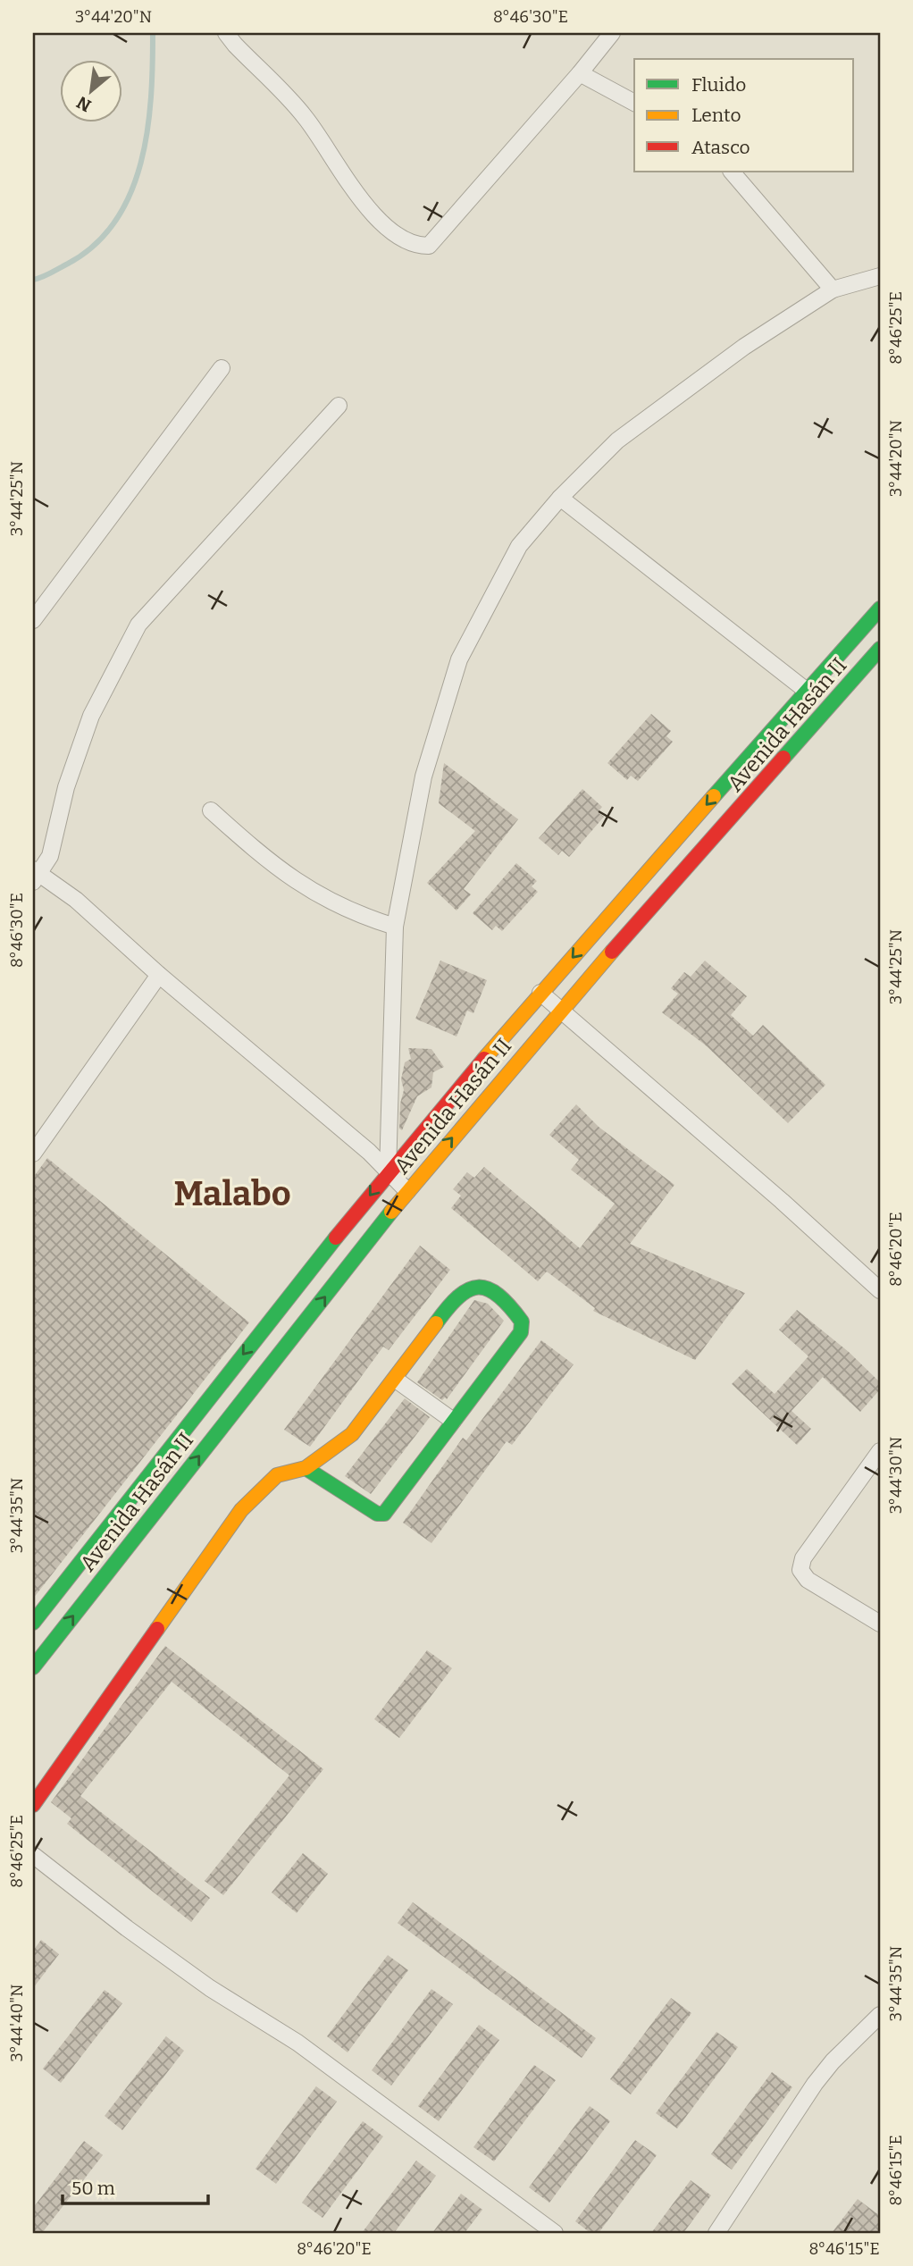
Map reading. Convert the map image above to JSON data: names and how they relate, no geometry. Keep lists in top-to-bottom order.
{
  "streets": {
    "main road": ["Avenida Hasán II"]
  },
  "districts": ["Malabo"],
  "legend": ["Fluido", "Lento", "Atasco"],
  "scale_bar": "50 m",
  "north": "bottom left",
  "coordinates": [
    "3°44'20\"N",
    "8°46'30\"E",
    "8°46'25\"E",
    "3°44'25\"N",
    "8°46'20\"E",
    "3°44'30\"N",
    "3°44'35\"N",
    "3°44'40\"N",
    "8°46'15\"E"
  ]
}
